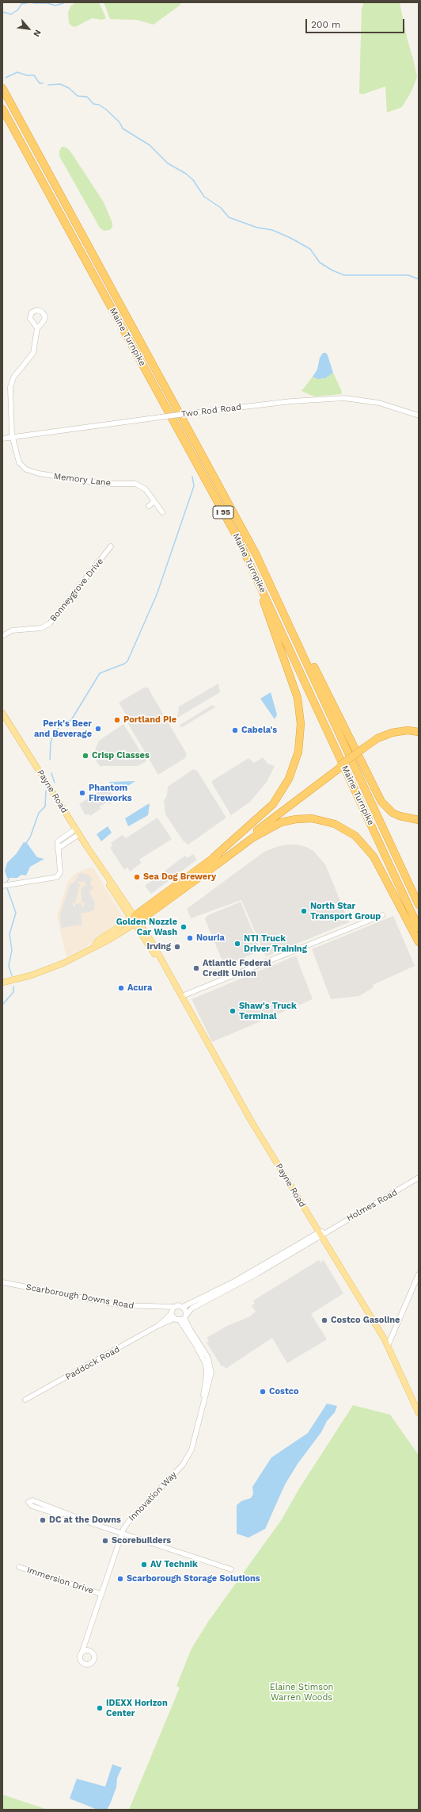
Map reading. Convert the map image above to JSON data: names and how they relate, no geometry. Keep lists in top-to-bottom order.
{
  "streets": {
    "highway": ["Maine Turnpike", "I 95"],
    "main road": ["Payne Road"],
    "street": [
      "Two Rod Road",
      "Memory Lane",
      "Bonneygrove Drive",
      "Holmes Road",
      "Scarborough Downs Road",
      "Paddock Road",
      "Innovation Way",
      "Immersion Drive"
    ]
  },
  "crossings": [
    ["Two Rod Road", "Memory Lane"],
    ["Payne Road", "Holmes Road"],
    ["Scarborough Downs Road", "Paddock Road"],
    ["Scarborough Downs Road", "Innovation Way"],
    ["Paddock Road", "Innovation Way"],
    ["Innovation Way", "Immersion Drive"]
  ],
  "parks": ["Elaine Stimson Warren Woods"],
  "places": [
    "Portland Pie",
    "Perk's Beer and Beverage",
    "Cabela's",
    "Crisp Classes",
    "Phantom Fireworks",
    "Sea Dog Brewery",
    "North Star Transport Group",
    "Golden Nozzle Car Wash",
    "Nouria",
    "NTI Truck Driver Training",
    "Irving",
    "Atlantic Federal Credit Union",
    "Acura",
    "Shaw's Truck Terminal",
    "Costco Gasoline",
    "Costco",
    "DC at the Downs",
    "Scorebuilders",
    "AV Technik",
    "Scarborough Storage Solutions",
    "IDEXX Horizon Center"
  ],
  "scale_bar": "200 m",
  "north": "bottom right"
}
